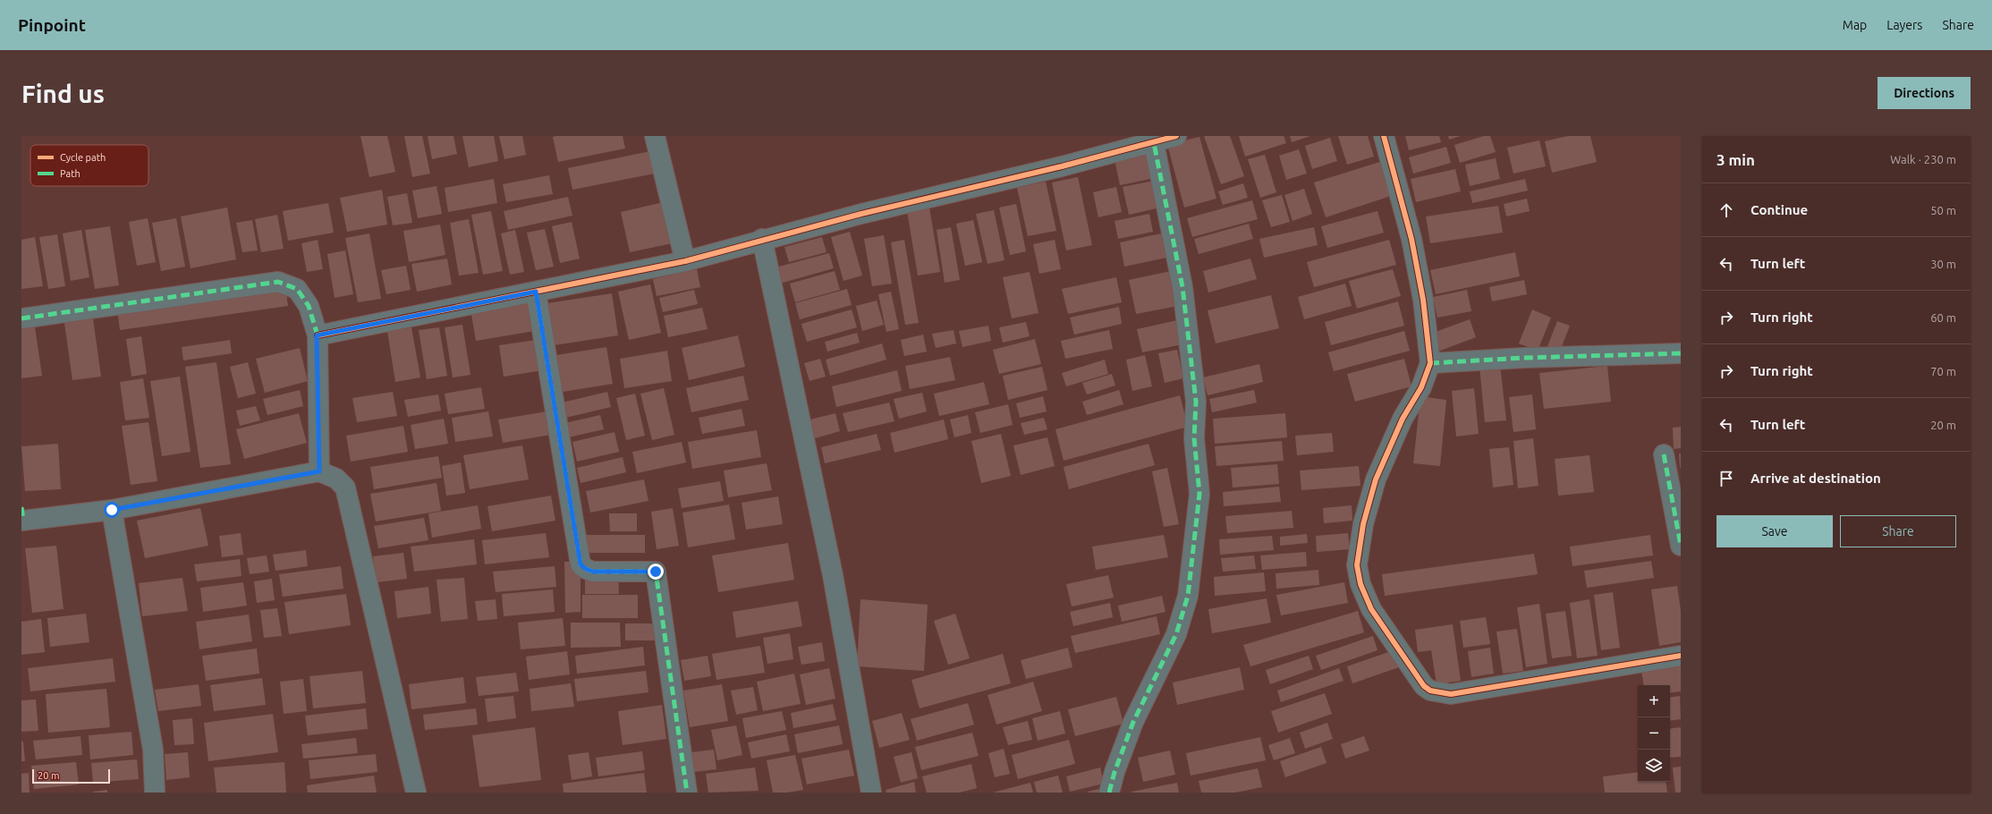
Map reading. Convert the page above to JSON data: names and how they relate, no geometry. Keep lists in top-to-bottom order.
{
  "legend": ["Cycle path", "Path"],
  "scale_bar": "20 m",
  "page": {
    "header": "Pinpoint",
    "nav": ["Map", "Layers", "Share"],
    "buttons": [
      "Directions",
      ["Save", "Share"]
    ],
    "title": "Find us",
    "heading": ["3 min", "Walk · 230 m"],
    "list": [
      ["Continue", "50 m"],
      ["Turn left", "30 m"],
      ["Turn right", "60 m"],
      ["Turn right", "70 m"],
      ["Turn left", "20 m"],
      "Arrive at destination"
    ],
    "map_buttons": ["+", "−"],
    "scale": "20 m"
  }
}
